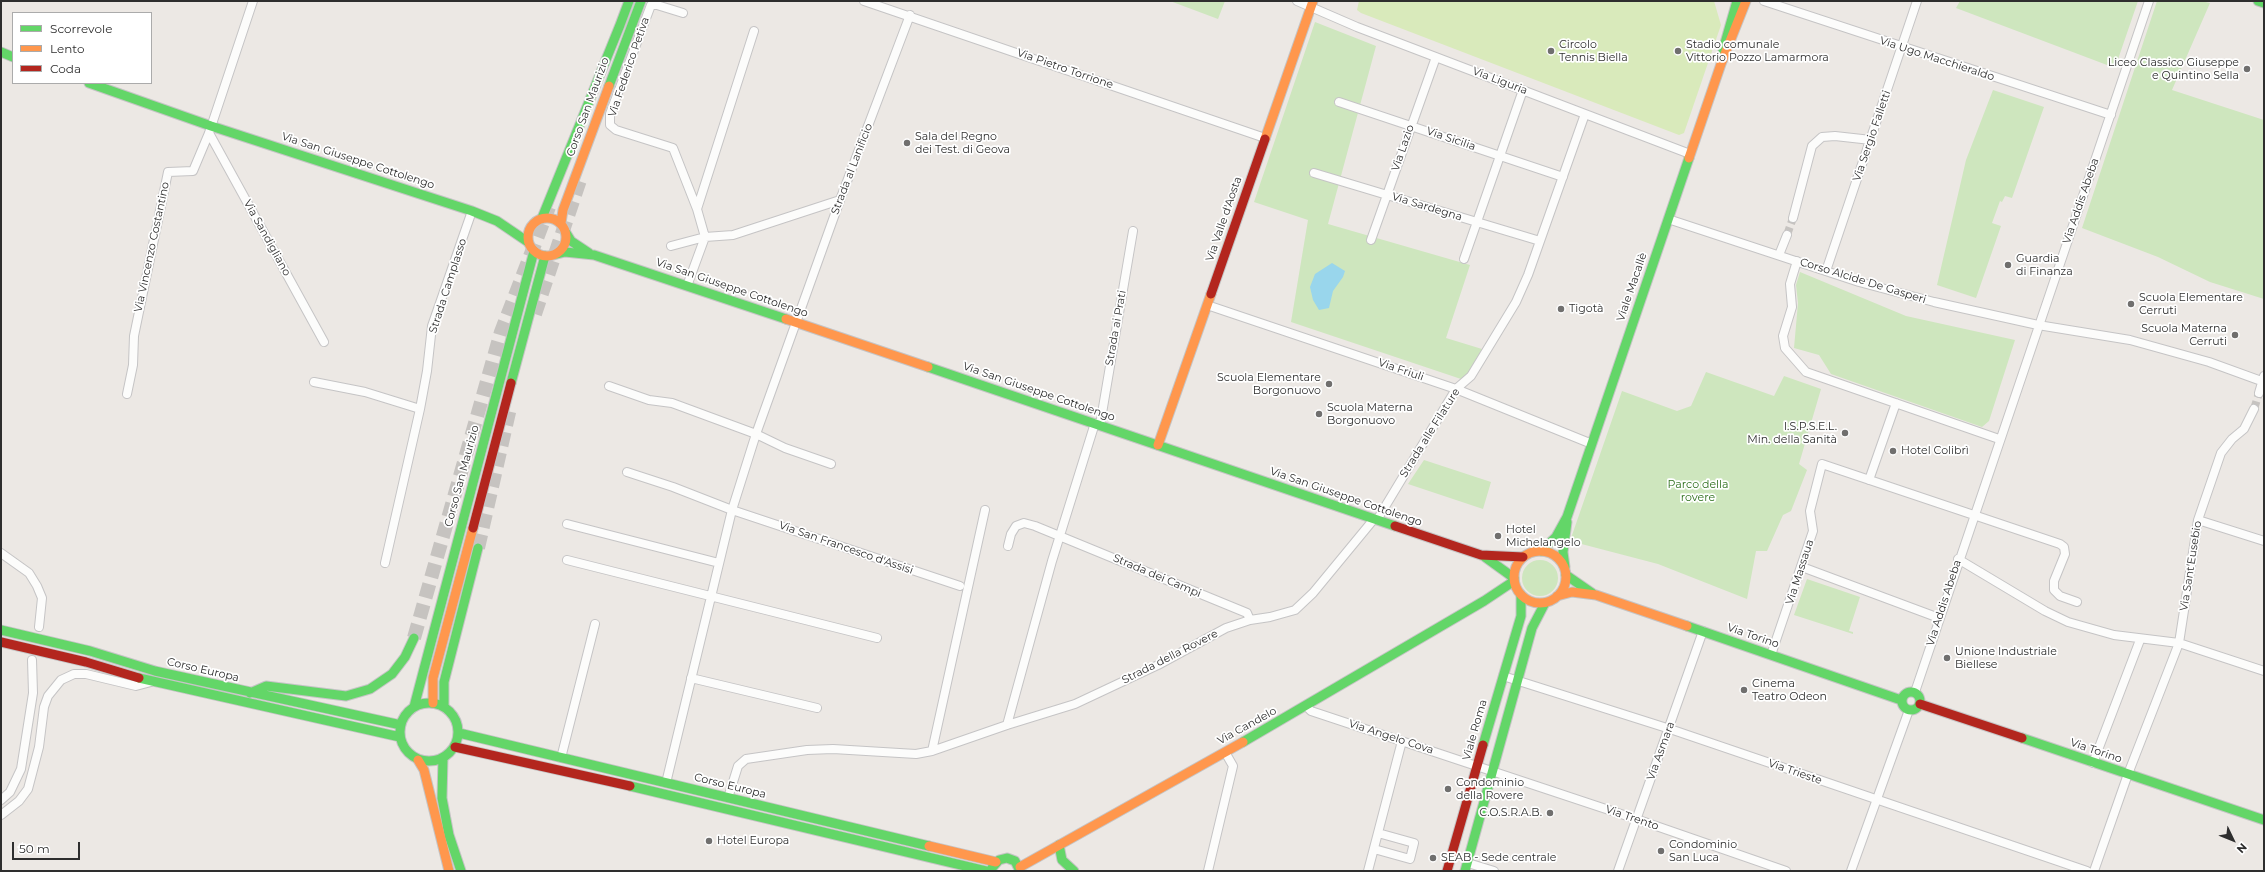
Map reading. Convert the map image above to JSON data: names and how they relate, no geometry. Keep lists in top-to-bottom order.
{
  "streets": {
    "main road": [
      "Corso San Maurizio",
      "Via San Giuseppe Cottolengo",
      "Via Valle d'Aosta",
      "Viale Macallè",
      "Via Torino",
      "Corso Europa",
      "Via Candelo",
      "Viale Roma"
    ],
    "street": [
      "Via Ugo Macchieraldo",
      "Via Federico Petiva",
      "Via Pietro Torrione",
      "Via Liguria",
      "Via Sergio Falletti",
      "Via Sicilia",
      "Via Lazio",
      "Strada al Lanificio",
      "Via Addis Abeba",
      "Via Sardegna",
      "Via Sandigliano",
      "Via Vincenzo Costantino",
      "Corso Alcide De Gasperi",
      "Strada Camplasso",
      "Strada ai Prati",
      "Via Friuli",
      "Strada alle Filature",
      "Via San Francesco d'Assisi",
      "Via Sant'Eusebio",
      "Via Massaua",
      "Strada dei Campi",
      "Strada della Rovere",
      "Via Angelo Cova",
      "Via Asmara",
      "Via Trieste",
      "Via Trento"
    ]
  },
  "crossings": [
    ["Via Ugo Macchieraldo", "Via Sergio Falletti"],
    ["Via Ugo Macchieraldo", "Via Addis Abeba"],
    ["Via Pietro Torrione", "Strada al Lanificio"],
    ["Via Pietro Torrione", "Via Valle d'Aosta"],
    ["Via Liguria", "Via Lazio"],
    ["Via Liguria", "Via Valle d'Aosta"],
    ["Via Liguria", "Viale Macallè"],
    ["Via Liguria", "Strada alle Filature"],
    ["Corso San Maurizio", "Via San Giuseppe Cottolengo"],
    ["Corso San Maurizio", "Corso Europa"],
    ["Via Sergio Falletti", "Corso Alcide De Gasperi"],
    ["Via Sicilia", "Via Lazio"],
    ["Via Sicilia", "Strada alle Filature"],
    ["Via Lazio", "Via Sardegna"],
    ["Via San Giuseppe Cottolengo", "Strada al Lanificio"],
    ["Via San Giuseppe Cottolengo", "Via Valle d'Aosta"],
    ["Via San Giuseppe Cottolengo", "Via Sandigliano"],
    ["Via San Giuseppe Cottolengo", "Via Vincenzo Costantino"],
    ["Via San Giuseppe Cottolengo", "Strada Camplasso"],
    ["Via San Giuseppe Cottolengo", "Viale Macallè"],
    ["Via San Giuseppe Cottolengo", "Strada ai Prati"],
    ["Via San Giuseppe Cottolengo", "Strada alle Filature"],
    ["Via San Giuseppe Cottolengo", "Via Torino"],
    ["Via San Giuseppe Cottolengo", "Strada della Rovere"],
    ["Via San Giuseppe Cottolengo", "Via Candelo"],
    ["Via San Giuseppe Cottolengo", "Viale Roma"],
    ["Strada al Lanificio", "Via San Francesco d'Assisi"],
    ["Strada al Lanificio", "Corso Europa"],
    ["Via Addis Abeba", "Corso Alcide De Gasperi"],
    ["Via Addis Abeba", "Via Torino"],
    ["Via Sardegna", "Strada alle Filature"],
    ["Via Valle d'Aosta", "Via Friuli"],
    ["Via Sandigliano", "Via Vincenzo Costantino"],
    ["Corso Alcide De Gasperi", "Viale Macallè"],
    ["Viale Macallè", "Via Friuli"],
    ["Viale Macallè", "Via Torino"],
    ["Viale Macallè", "Via Candelo"],
    ["Viale Macallè", "Viale Roma"],
    ["Via Friuli", "Strada alle Filature"],
    ["Strada alle Filature", "Strada della Rovere"],
    ["Via Sant'Eusebio", "Via Torino"],
    ["Via Massaua", "Via Torino"],
    ["Strada dei Campi", "Strada della Rovere"],
    ["Via Torino", "Via Candelo"],
    ["Via Torino", "Viale Roma"],
    ["Via Torino", "Via Asmara"],
    ["Strada della Rovere", "Corso Europa"],
    ["Corso Europa", "Via Candelo"],
    ["Via Candelo", "Viale Roma"],
    ["Via Candelo", "Via Angelo Cova"],
    ["Viale Roma", "Via Angelo Cova"],
    ["Viale Roma", "Via Trieste"],
    ["Viale Roma", "Via Trento"],
    ["Via Angelo Cova", "Via Trento"],
    ["Via Asmara", "Via Trieste"],
    ["Via Asmara", "Via Trento"]
  ],
  "parks": ["Parco della rovere"],
  "places": [
    "Circolo Tennis Biella",
    "Stadio comunale Vittorio Pozzo Lamarmora",
    "Liceo Classico Giuseppe e Quintino Sella",
    "Sala del Regno dei Test. di Geova",
    "Guardia di Finanza",
    "Scuola Elementare Cerruti",
    "Tigotà",
    "Scuola Materna Cerruti",
    "Scuola Elementare Borgonuovo",
    "Scuola Materna Borgonuovo",
    "I.S.P.S.E.L. Min. della Sanità",
    "Hotel Colibrì",
    "Hotel Michelangelo",
    "Unione Industriale Biellese",
    "Cinema Teatro Odeon",
    "Condominio della Rovere",
    "C.O.S.R.A.B.",
    "Hotel Europa",
    "Condominio San Luca",
    "SEAB - Sede centrale"
  ],
  "legend": ["Scorrevole", "Lento", "Coda"],
  "scale_bar": "50 m",
  "north": "bottom right"
}
